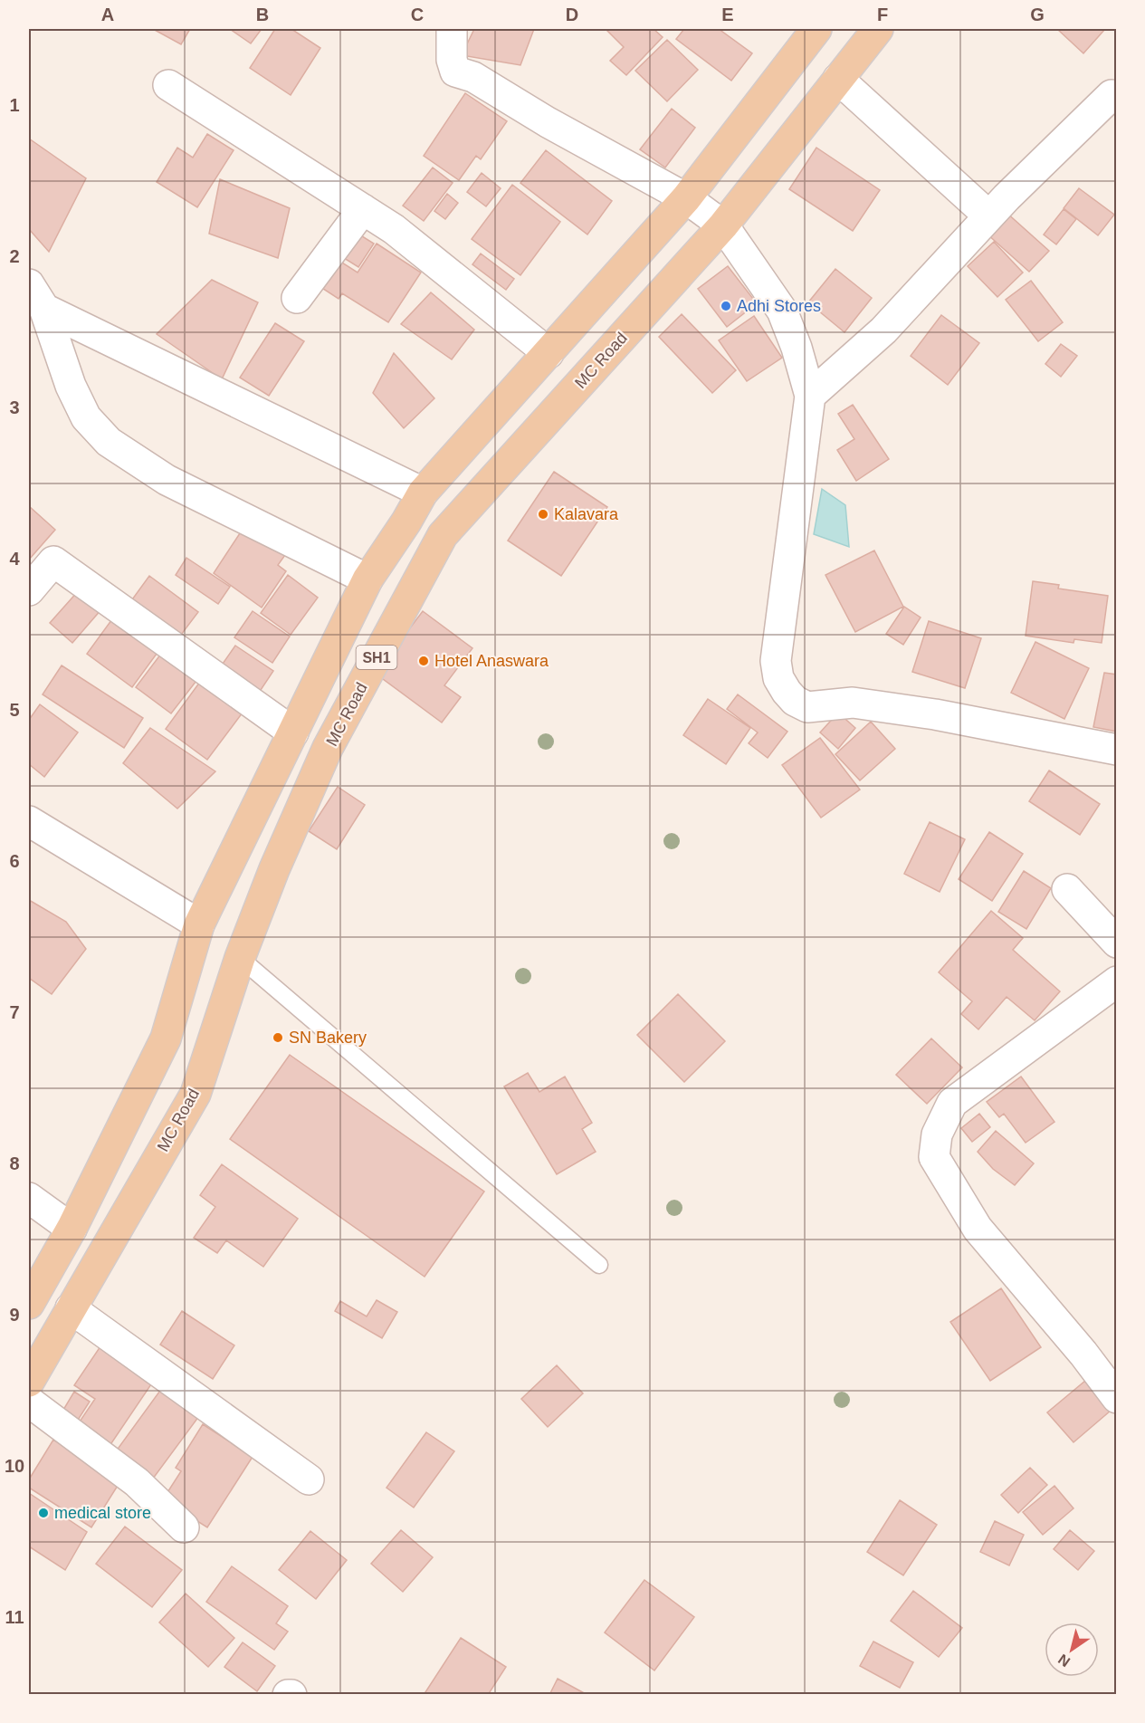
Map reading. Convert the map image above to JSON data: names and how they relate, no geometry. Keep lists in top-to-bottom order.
{
  "streets": {
    "main road": ["MC Road", "SH1"]
  },
  "places": [
    "Adhi Stores",
    "Kalavara",
    "Hotel Anaswara",
    "SN Bakery",
    "medical store"
  ],
  "north": "bottom left",
  "grid": {
    "columns": [
      "A",
      "B",
      "C",
      "D",
      "E",
      "F",
      "G"
    ],
    "rows": [
      "1",
      "2",
      "3",
      "4",
      "5",
      "6",
      "7",
      "8",
      "9",
      "10",
      "11"
    ]
  }
}
